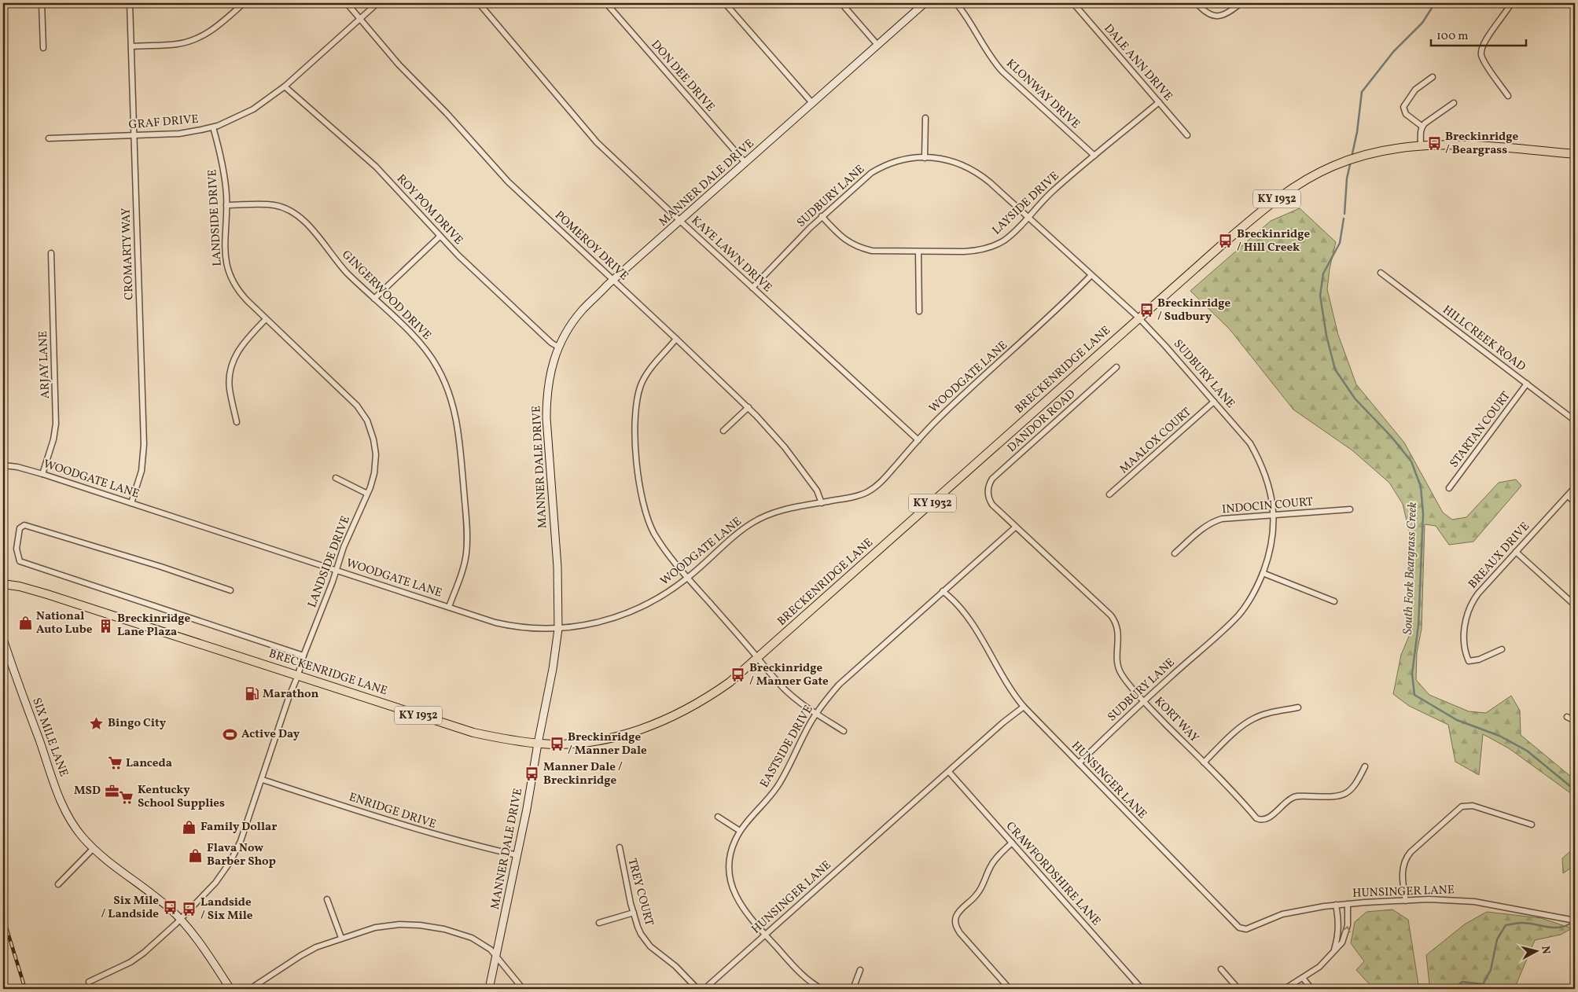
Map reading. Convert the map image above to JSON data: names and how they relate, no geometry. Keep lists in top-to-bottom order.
{
  "streets": {
    "main road": ["KY 1932", "BRECKENRIDGE LANE"],
    "street": [
      "DALE ANN DRIVE",
      "DON DEE DRIVE",
      "KLONWAY DRIVE",
      "GRAF DRIVE",
      "MANNER DALE DRIVE",
      "SUDBURY LANE",
      "LAYSIDE DRIVE",
      "ROY POM DRIVE",
      "LANDSIDE DRIVE",
      "POMEROY DRIVE",
      "CROMARTY WAY",
      "KAYE LAWN DRIVE",
      "GINGERWOOD DRIVE",
      "HILLCREEK ROAD",
      "ARJAY LANE",
      "WOODGATE LANE",
      "DANDOR ROAD",
      "STARTAN COURT",
      "MAALOX COURT",
      "INDOCIN COURT",
      "BREAUX DRIVE",
      "KORT WAY",
      "SIX MILE LANE",
      "EASTSIDE DRIVE",
      "HUNSINGER LANE",
      "ENRIDGE DRIVE",
      "CRAWFORDSHIRE LANE",
      "TREY COURT"
    ]
  },
  "crossings": [
    ["DALE ANN DRIVE", "LAYSIDE DRIVE"],
    ["DON DEE DRIVE", "MANNER DALE DRIVE"],
    ["KLONWAY DRIVE", "LAYSIDE DRIVE"],
    ["GRAF DRIVE", "ROY POM DRIVE"],
    ["GRAF DRIVE", "LANDSIDE DRIVE"],
    ["GRAF DRIVE", "POMEROY DRIVE"],
    ["GRAF DRIVE", "CROMARTY WAY"],
    ["MANNER DALE DRIVE", "ROY POM DRIVE"],
    ["MANNER DALE DRIVE", "POMEROY DRIVE"],
    ["MANNER DALE DRIVE", "KAYE LAWN DRIVE"],
    ["MANNER DALE DRIVE", "BRECKENRIDGE LANE"],
    ["MANNER DALE DRIVE", "WOODGATE LANE"],
    ["MANNER DALE DRIVE", "ENRIDGE DRIVE"],
    ["SUDBURY LANE", "LAYSIDE DRIVE"],
    ["SUDBURY LANE", "KAYE LAWN DRIVE"],
    ["SUDBURY LANE", "BRECKENRIDGE LANE"],
    ["SUDBURY LANE", "WOODGATE LANE"],
    ["SUDBURY LANE", "MAALOX COURT"],
    ["SUDBURY LANE", "INDOCIN COURT"],
    ["SUDBURY LANE", "KORT WAY"],
    ["SUDBURY LANE", "HUNSINGER LANE"],
    ["LANDSIDE DRIVE", "GINGERWOOD DRIVE"],
    ["LANDSIDE DRIVE", "BRECKENRIDGE LANE"],
    ["LANDSIDE DRIVE", "WOODGATE LANE"],
    ["LANDSIDE DRIVE", "SIX MILE LANE"],
    ["LANDSIDE DRIVE", "ENRIDGE DRIVE"],
    ["POMEROY DRIVE", "WOODGATE LANE"],
    ["CROMARTY WAY", "WOODGATE LANE"],
    ["KAYE LAWN DRIVE", "WOODGATE LANE"],
    ["GINGERWOOD DRIVE", "WOODGATE LANE"],
    ["HILLCREEK ROAD", "STARTAN COURT"],
    ["ARJAY LANE", "WOODGATE LANE"],
    ["DANDOR ROAD", "KORT WAY"],
    ["KORT WAY", "EASTSIDE DRIVE"],
    ["EASTSIDE DRIVE", "HUNSINGER LANE"],
    ["HUNSINGER LANE", "CRAWFORDSHIRE LANE"]
  ],
  "water": ["South Fork Beargrass Creek"],
  "places": {
    "bus stop": [
      "Breckinridge / Beargrass",
      "Breckinridge / Hill Creek",
      "Breckinridge / Sudbury",
      "Breckinridge / Manner Gate",
      "Breckinridge / Manner Dale",
      "Manner Dale / Breckinridge",
      "Six Mile / Landside",
      "Landside / Six Mile"
    ],
    "shop": ["National Auto Lube", "Family Dollar", "Flava Now Barber Shop"],
    "building": ["Breckinridge Lane Plaza"],
    "fuel station": ["Marathon"],
    "place": ["Bingo City"],
    "sports": ["Active Day"],
    "supermarket": ["Lanceda", "Kentucky School Supplies"],
    "office": ["MSD"]
  },
  "scale_bar": "100 m",
  "north": "right"
}
